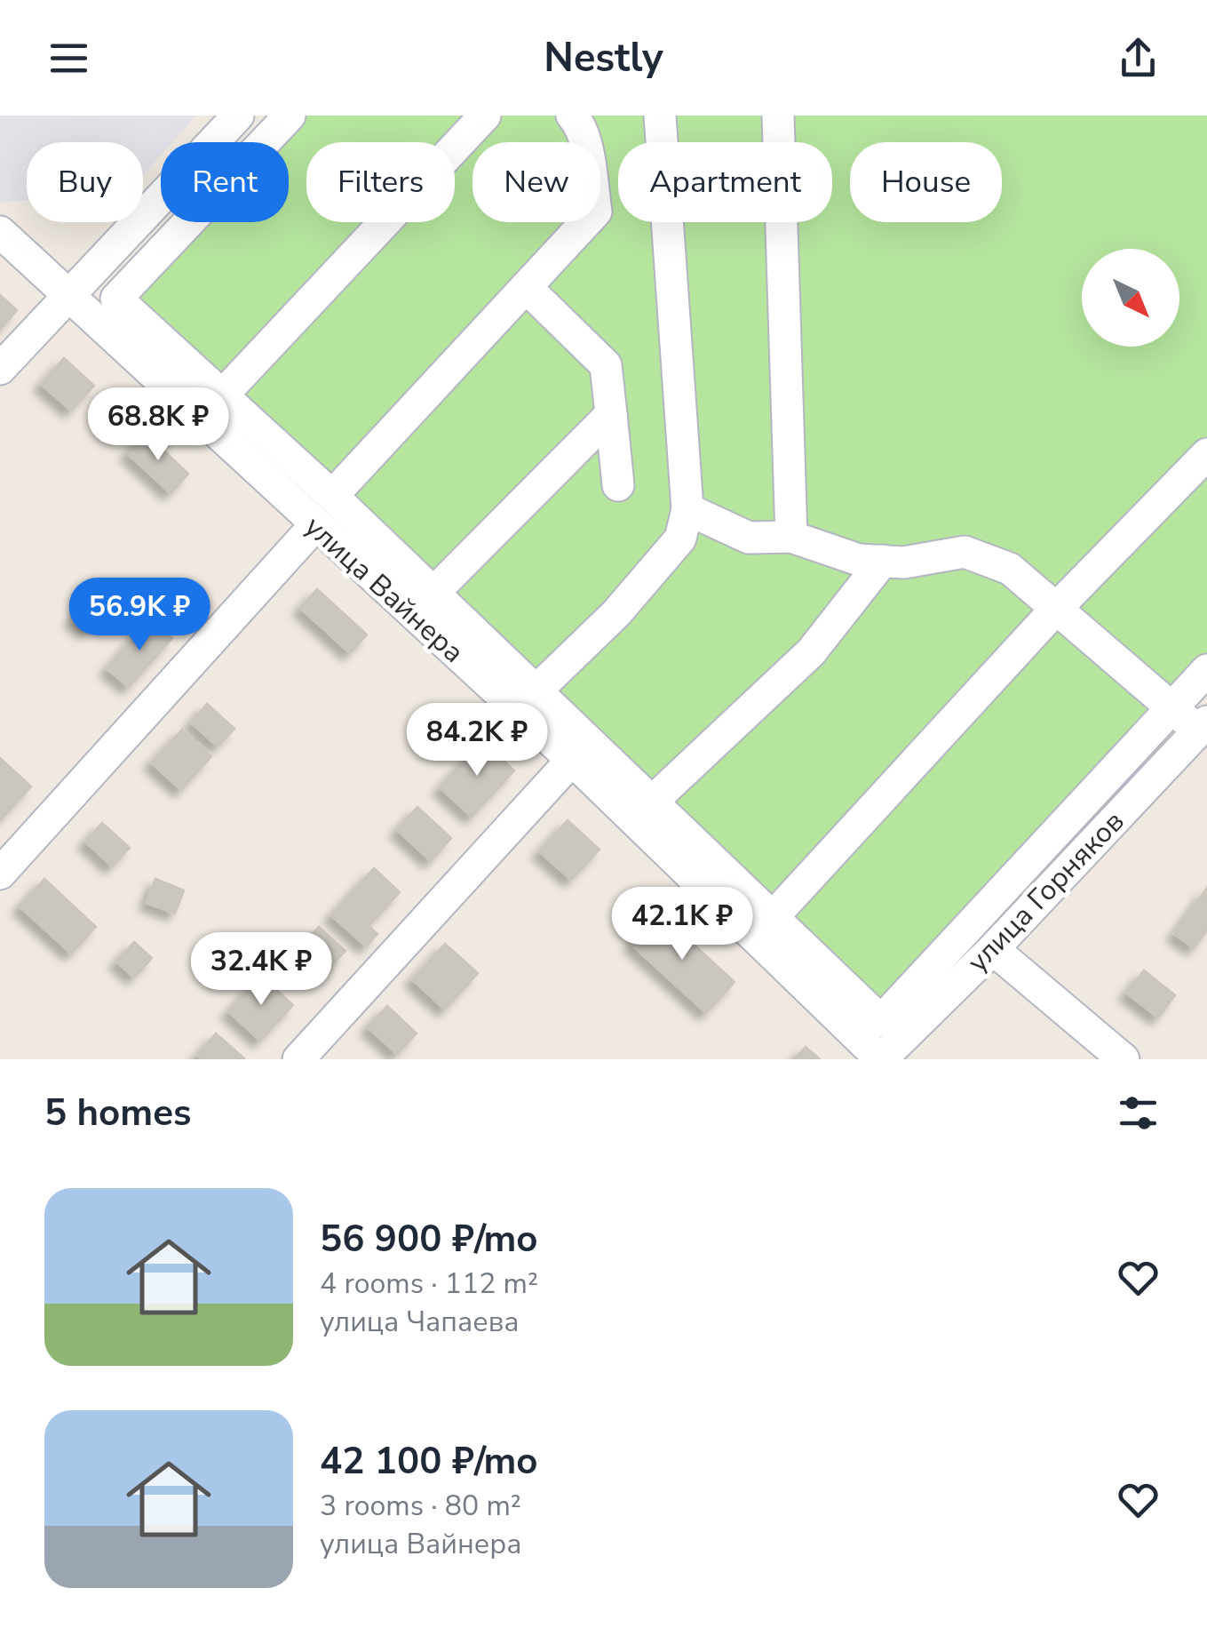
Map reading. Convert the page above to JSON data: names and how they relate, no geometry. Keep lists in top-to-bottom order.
{
  "streets": {
    "street": ["улица Вайнера", "улица Горняков"]
  },
  "crossings": [
    ["улица Вайнера", "улица Горняков"]
  ],
  "north": "bottom right",
  "page": {
    "header": "Nestly",
    "chip": [
      "Buy",
      "Rent",
      "Filters",
      "New",
      "Apartment",
      "House"
    ],
    "price": [
      "68.8K ₽",
      "56.9K ₽",
      "84.2K ₽",
      "42.1K ₽",
      "32.4K ₽"
    ],
    "heading": "5 homes",
    "list": [
      {
        "name": "56 900 ₽/mo",
        "note": "4 rooms · 112 m² · улица Чапаева"
      },
      {
        "name": "42 100 ₽/mo",
        "note": "3 rooms · 80 m² · улица Вайнера"
      }
    ]
  }
}
